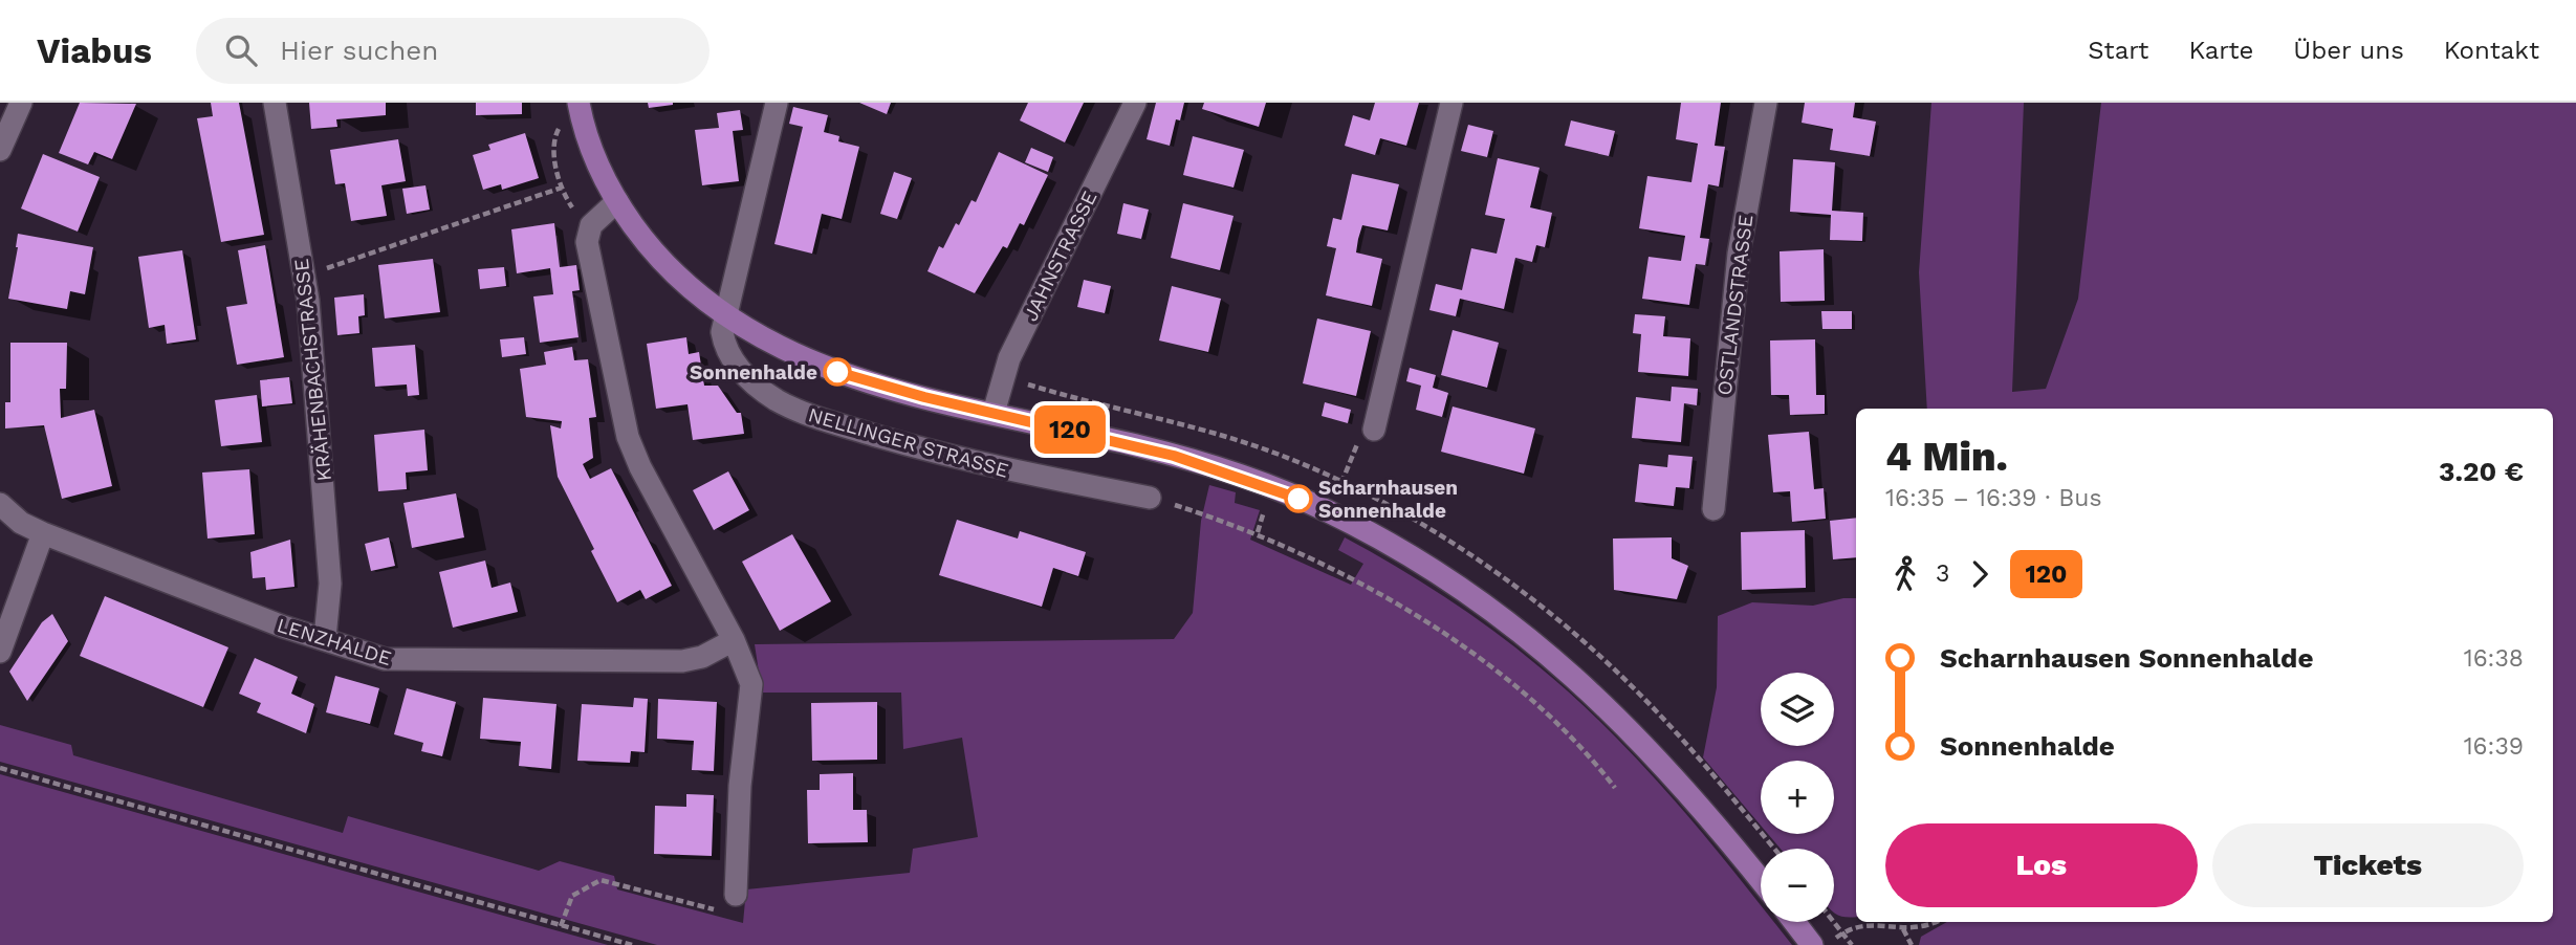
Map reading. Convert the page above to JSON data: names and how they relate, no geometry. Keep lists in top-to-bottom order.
{
  "streets": {
    "street": [
      "JAHNSTRASSE",
      "OSTLANDSTRASSE",
      "KRÄHENBACHSTRASSE",
      "NELLINGER STRASSE",
      "LENZHALDE"
    ]
  },
  "crossings": [
    ["KRÄHENBACHSTRASSE", "LENZHALDE"]
  ],
  "places": ["Sonnenhalde", "Scharnhausen Sonnenhalde"],
  "lines": ["bus line 120"],
  "page": {
    "header": "Viabus",
    "search": "Hier suchen",
    "nav": [
      "Start",
      "Karte",
      "Über uns",
      "Kontakt"
    ],
    "on_map": "120",
    "heading": ["4 Min.", "16:35 – 16:39 · Bus", "3.20 €"],
    "legs": ["3", "120"],
    "list": [
      {
        "name": "Scharnhausen Sonnenhalde",
        "value": "16:38"
      },
      {
        "name": "Sonnenhalde",
        "value": "16:39"
      }
    ],
    "map_buttons": ["+", "−"],
    "buttons": ["Los", "Tickets"]
  }
}
